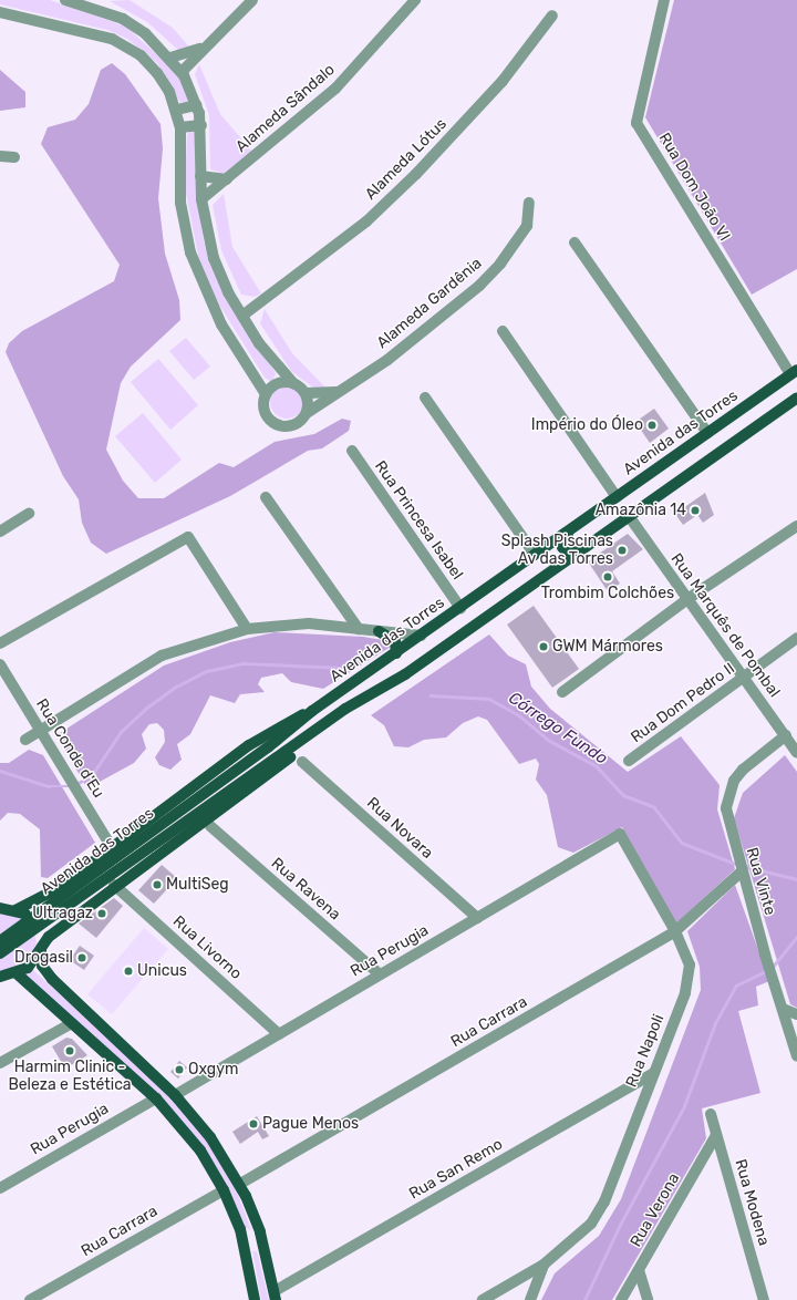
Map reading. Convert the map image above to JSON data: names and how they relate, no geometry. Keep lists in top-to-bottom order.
{
  "streets": {
    "main road": ["Avenida das Torres"],
    "street": [
      "Alameda Sândalo",
      "Alameda Lótus",
      "Rua Dom João VI",
      "Alameda Gardênia",
      "Rua Princesa Isabel",
      "Rua Marquês de Pombal",
      "Rua Dom Pedro II",
      "Rua Conde d'Eu",
      "Rua Novara",
      "Rua Vinte",
      "Rua Ravena",
      "Rua Livorno",
      "Rua Perugia",
      "Rua Carrara",
      "Rua Napoli",
      "Rua San Remo",
      "Rua Modena",
      "Rua Verona"
    ]
  },
  "crossings": [
    ["Rua Dom João VI", "Avenida das Torres"],
    ["Avenida das Torres", "Rua Princesa Isabel"],
    ["Avenida das Torres", "Rua Marquês de Pombal"],
    ["Rua Marquês de Pombal", "Rua Dom Pedro II"],
    ["Rua Marquês de Pombal", "Rua Vinte"],
    ["Rua Novara", "Rua Perugia"],
    ["Rua Vinte", "Rua Carrara"],
    ["Rua Ravena", "Rua Perugia"],
    ["Rua Livorno", "Rua Perugia"],
    ["Rua Perugia", "Rua Napoli"],
    ["Rua Carrara", "Rua Napoli"],
    ["Rua Napoli", "Rua San Remo"],
    ["Rua Modena", "Rua Verona"]
  ],
  "water": ["Córrego Fundo"],
  "places": [
    "Império do Óleo",
    "Amazônia 14",
    "Splash Piscinas Av das Torres",
    "Trombim Colchões",
    "GWM Mármores",
    "MultiSeg",
    "Ultragaz",
    "Drogasil",
    "Unicus",
    "Harmim Clinic - Beleza e Estética",
    "Oxgym",
    "Pague Menos"
  ]
}
